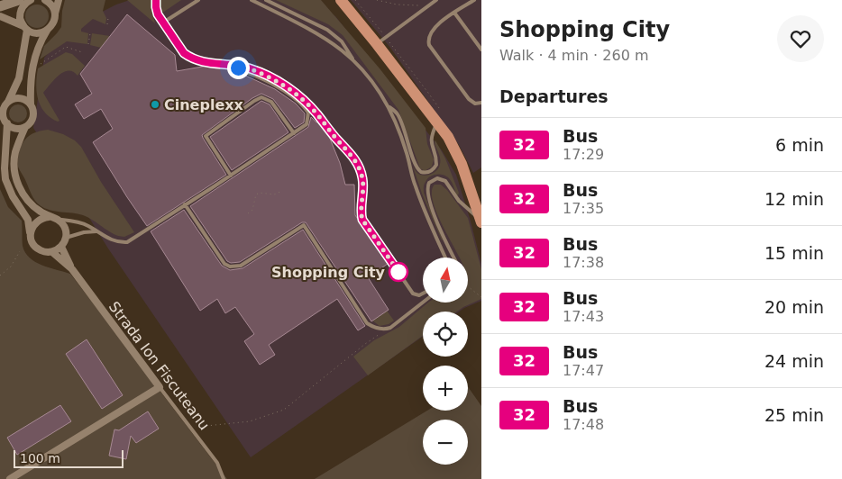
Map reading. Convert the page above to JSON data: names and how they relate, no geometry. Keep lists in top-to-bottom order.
{
  "streets": {
    "street": ["Strada Ion Fiscuteanu"]
  },
  "places": ["Cineplexx", "Shopping City"],
  "lines": ["bus line 32"],
  "scale_bar": "100 m",
  "north": "top",
  "page": {
    "heading": [
      ["Shopping City", "Walk · 4 min · 260 m"],
      "Departures"
    ],
    "list": [
      {
        "mark": "32",
        "name": "Bus",
        "note": "17:29",
        "value": "6 min"
      },
      {
        "mark": "32",
        "name": "Bus",
        "note": "17:35",
        "value": "12 min"
      },
      {
        "mark": "32",
        "name": "Bus",
        "note": "17:38",
        "value": "15 min"
      },
      {
        "mark": "32",
        "name": "Bus",
        "note": "17:43",
        "value": "20 min"
      },
      {
        "mark": "32",
        "name": "Bus",
        "note": "17:47",
        "value": "24 min"
      },
      {
        "mark": "32",
        "name": "Bus",
        "note": "17:48",
        "value": "25 min"
      }
    ],
    "map_buttons": ["+", "−"],
    "scale": "100 m"
  }
}
